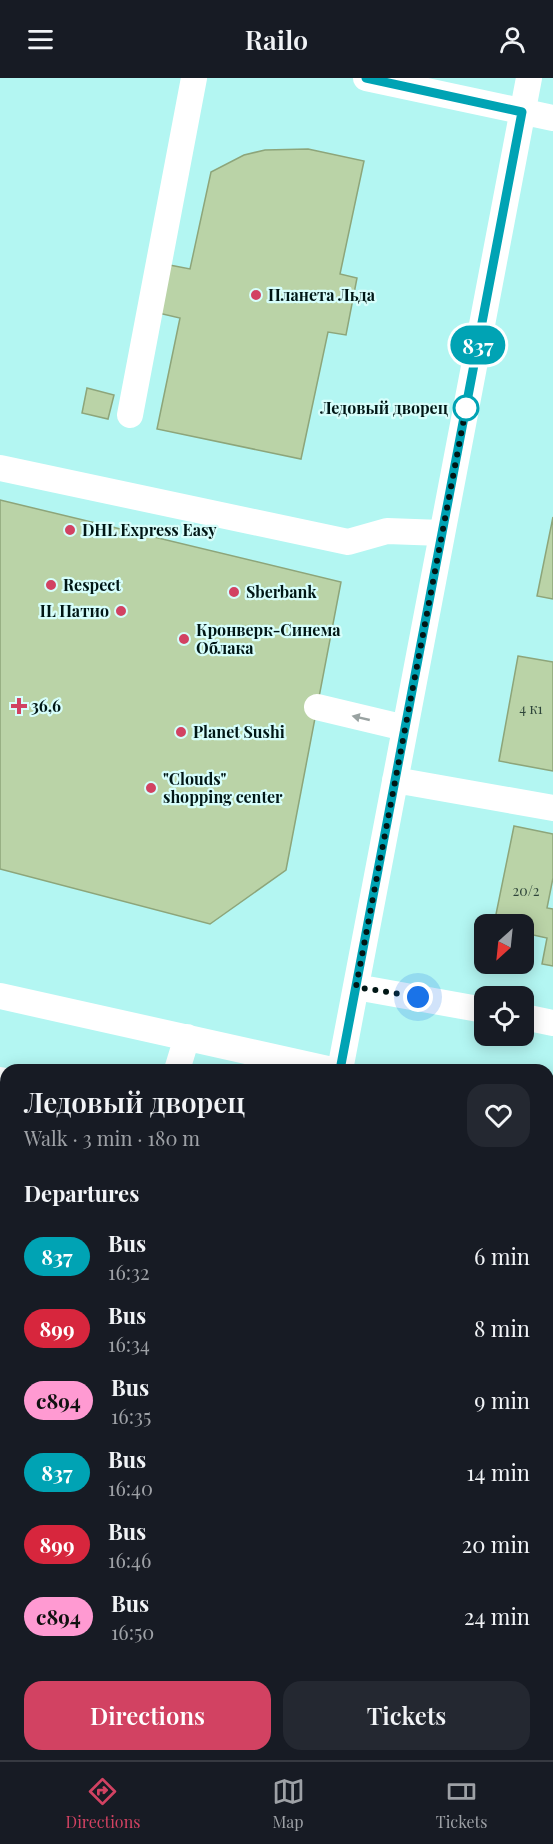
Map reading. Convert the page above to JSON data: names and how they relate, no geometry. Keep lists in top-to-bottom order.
{
  "places": {
    "other": [
      "Планета Льда",
      "Ледовый дворец",
      "DHL Express Easy",
      "Respect",
      "Sberbank",
      "IL Патио",
      "Кронверк-Синема Облака",
      "Planet Sushi",
      "\"Clouds\" shopping center"
    ],
    "health": ["36,6"]
  },
  "lines": ["bus line 837"],
  "house_numbers": ["4 к1", "20/2"],
  "north": "bottom left",
  "page": {
    "header": "Railo",
    "on_map": "837",
    "heading": [
      ["Ледовый дворец", "Walk · 3 min · 180 m"],
      "Departures"
    ],
    "list": [
      {
        "mark": "837",
        "name": "Bus",
        "note": "16:32",
        "value": "6 min"
      },
      {
        "mark": "899",
        "name": "Bus",
        "note": "16:34",
        "value": "8 min"
      },
      {
        "mark": "с894",
        "name": "Bus",
        "note": "16:35",
        "value": "9 min"
      },
      {
        "mark": "837",
        "name": "Bus",
        "note": "16:40",
        "value": "14 min"
      },
      {
        "mark": "899",
        "name": "Bus",
        "note": "16:46",
        "value": "20 min"
      },
      {
        "mark": "с894",
        "name": "Bus",
        "note": "16:50",
        "value": "24 min"
      }
    ],
    "buttons": ["Directions", "Tickets"],
    "tabs": ["Directions", "Map", "Tickets"]
  }
}
